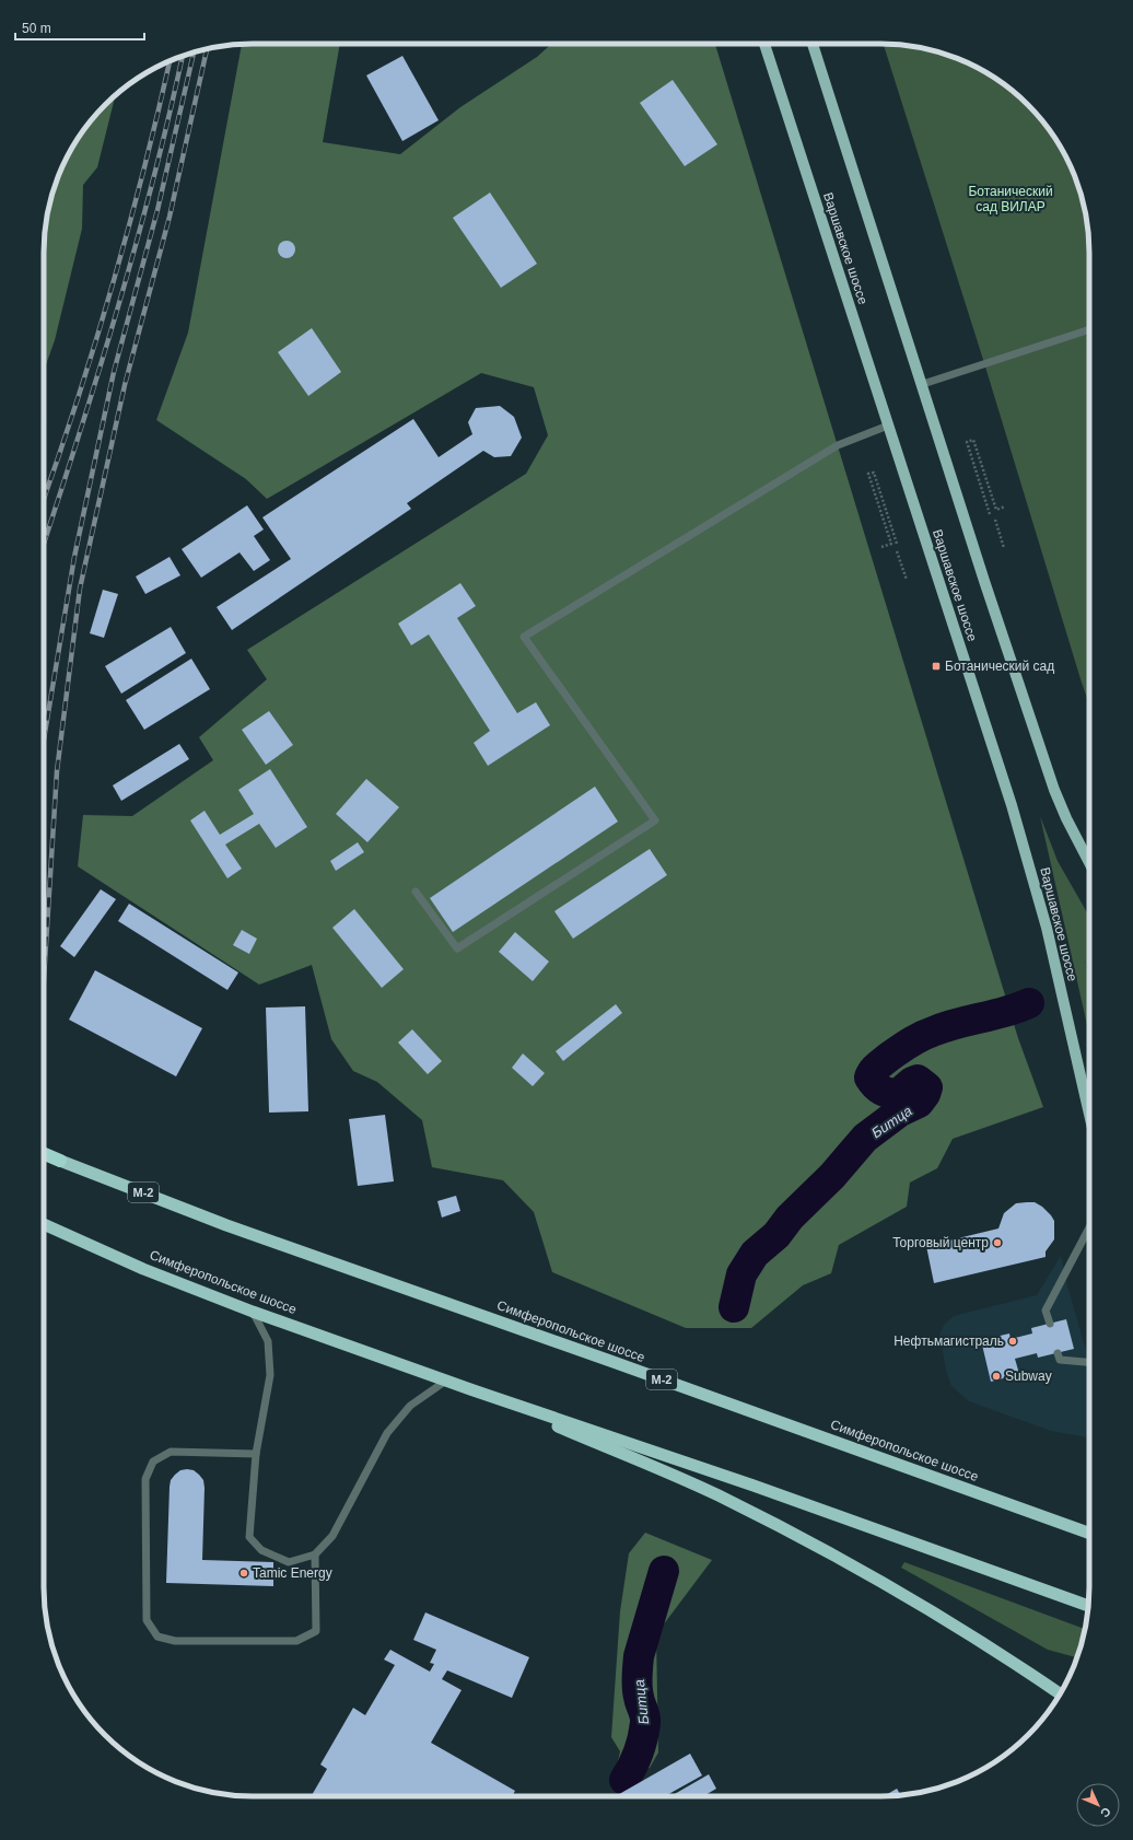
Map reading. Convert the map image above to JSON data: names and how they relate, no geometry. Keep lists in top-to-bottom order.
{
  "streets": {
    "highway": ["М-2", "Симферопольское шоссе"],
    "main road": ["Варшавское шоссе"]
  },
  "water": ["Битца"],
  "parks": ["Ботанический сад ВИЛАР"],
  "places": {
    "transit": ["Ботанический сад"],
    "other": [
      "Торговый центр",
      "Нефтьмагистраль",
      "Subway",
      "Tamic Energy"
    ]
  },
  "scale_bar": "50 m",
  "north": "bottom right"
}
